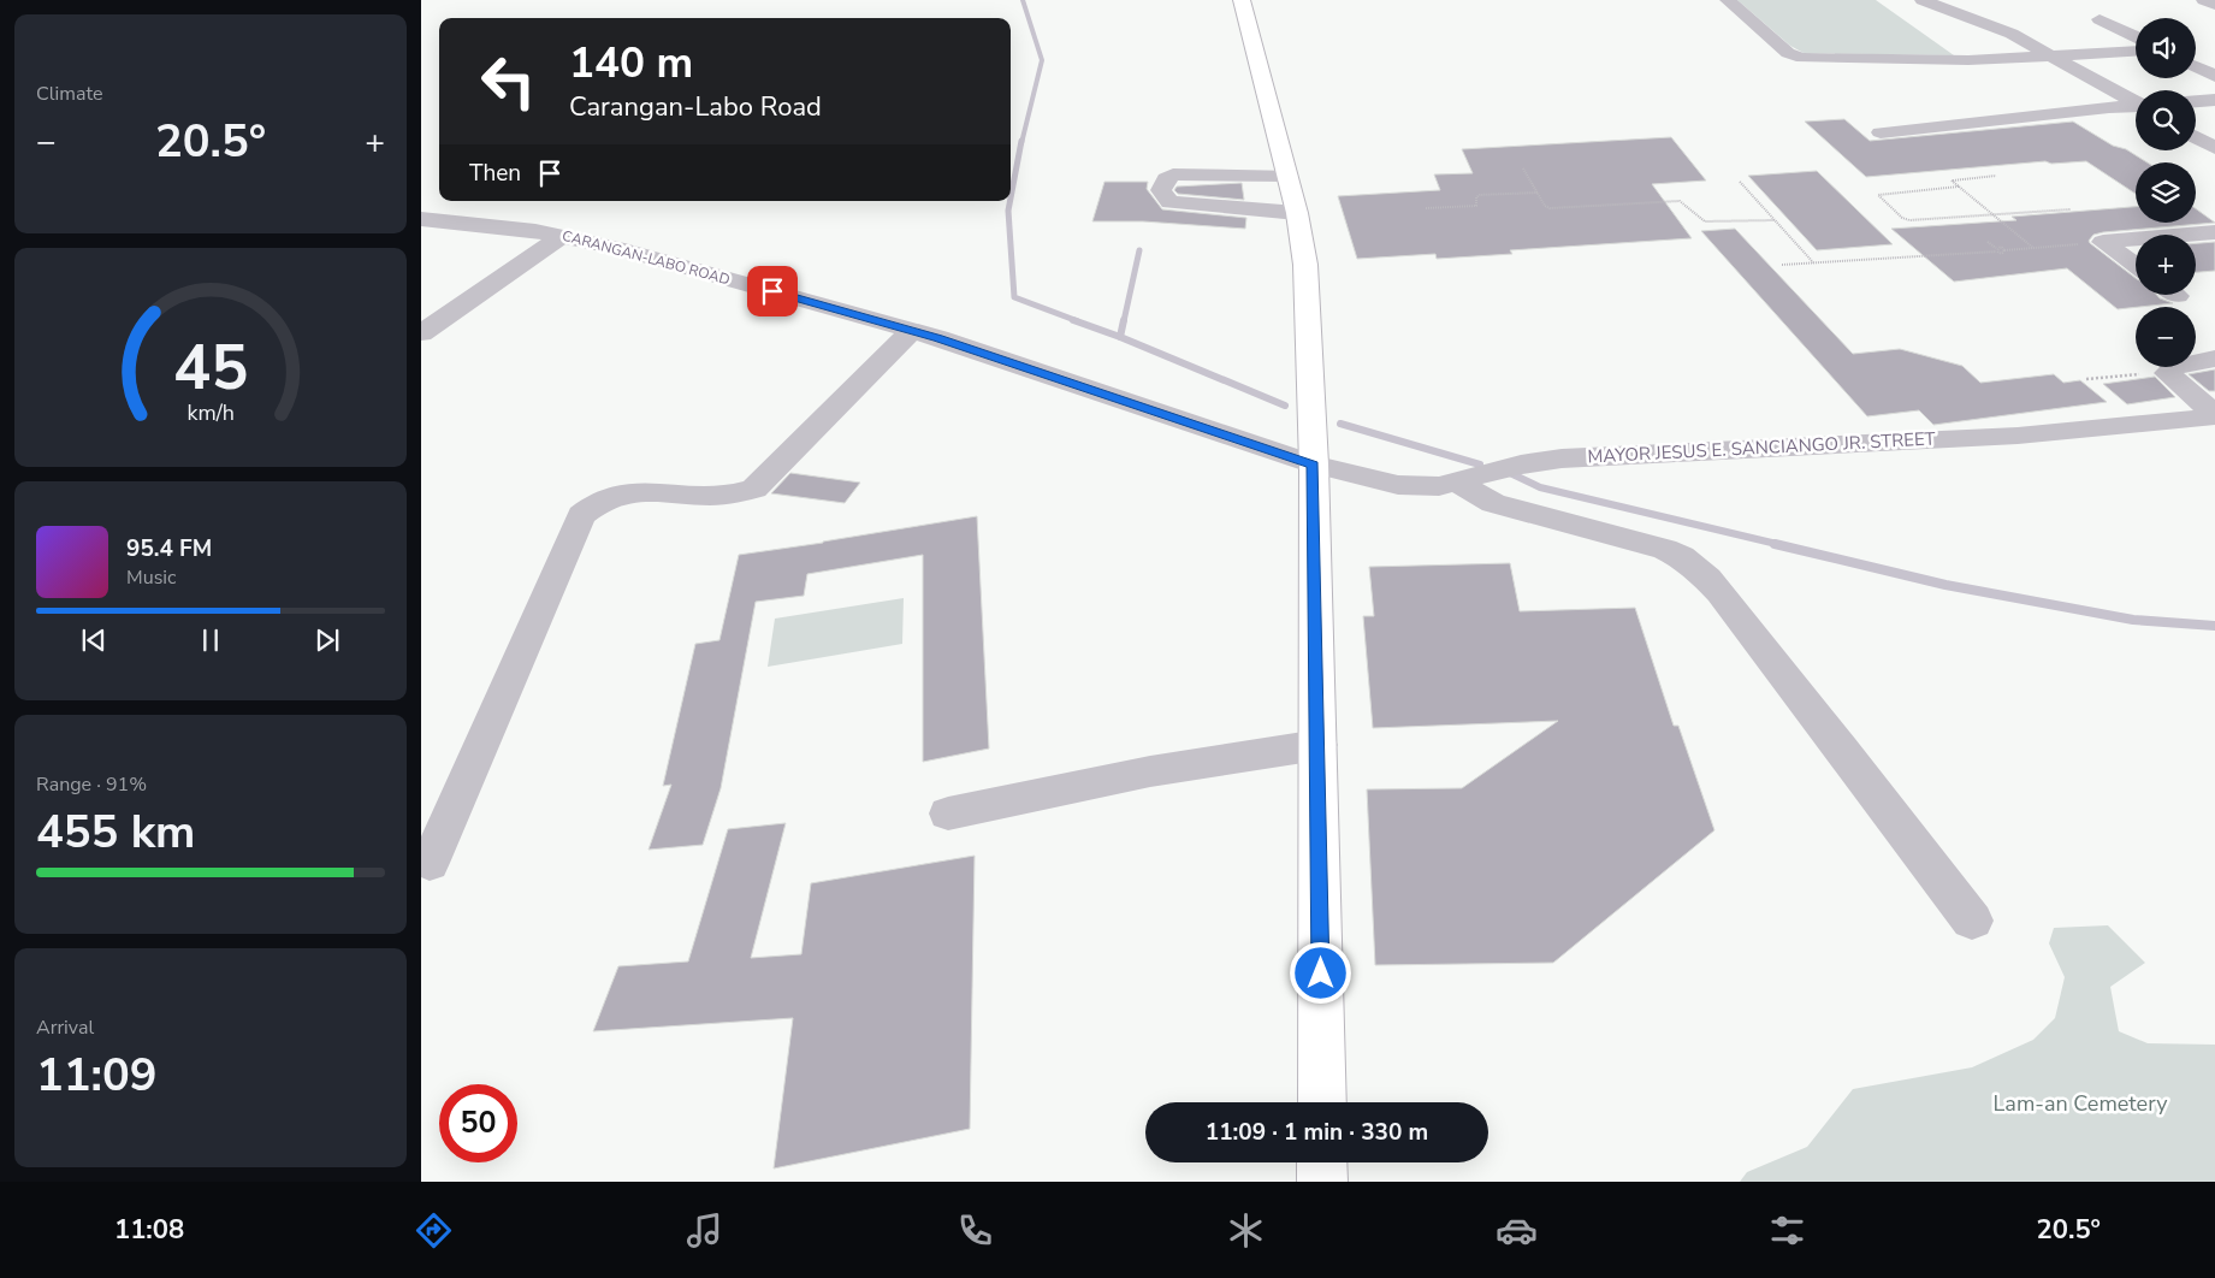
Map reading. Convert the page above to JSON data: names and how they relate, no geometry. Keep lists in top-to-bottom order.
{
  "streets": {
    "street": ["CARANGAN-LABO ROAD", "MAYOR JESUS E. SANCIANGO JR. STREET"]
  },
  "crossings": [
    ["CARANGAN-LABO ROAD", "MAYOR JESUS E. SANCIANGO JR. STREET"]
  ],
  "parks": ["Lam-an Cemetery"],
  "page": {
    "tile": [
      "Climate",
      ["Range · 91%", "455 km"],
      ["Arrival", "11:09"]
    ],
    "map_buttons": ["+", "−"],
    "turn": ["140 m", "Carangan-Labo Road"],
    "heat": ["−", "20.5°", "+"],
    "then": "Then",
    "song": ["95.4 FM", "Music"],
    "limit": "50",
    "trip": "11:09 · 1 min · 330 m",
    "tabs": ["11:08", "20.5°"],
    "gauge": ["45", "km/h"]
  }
}
